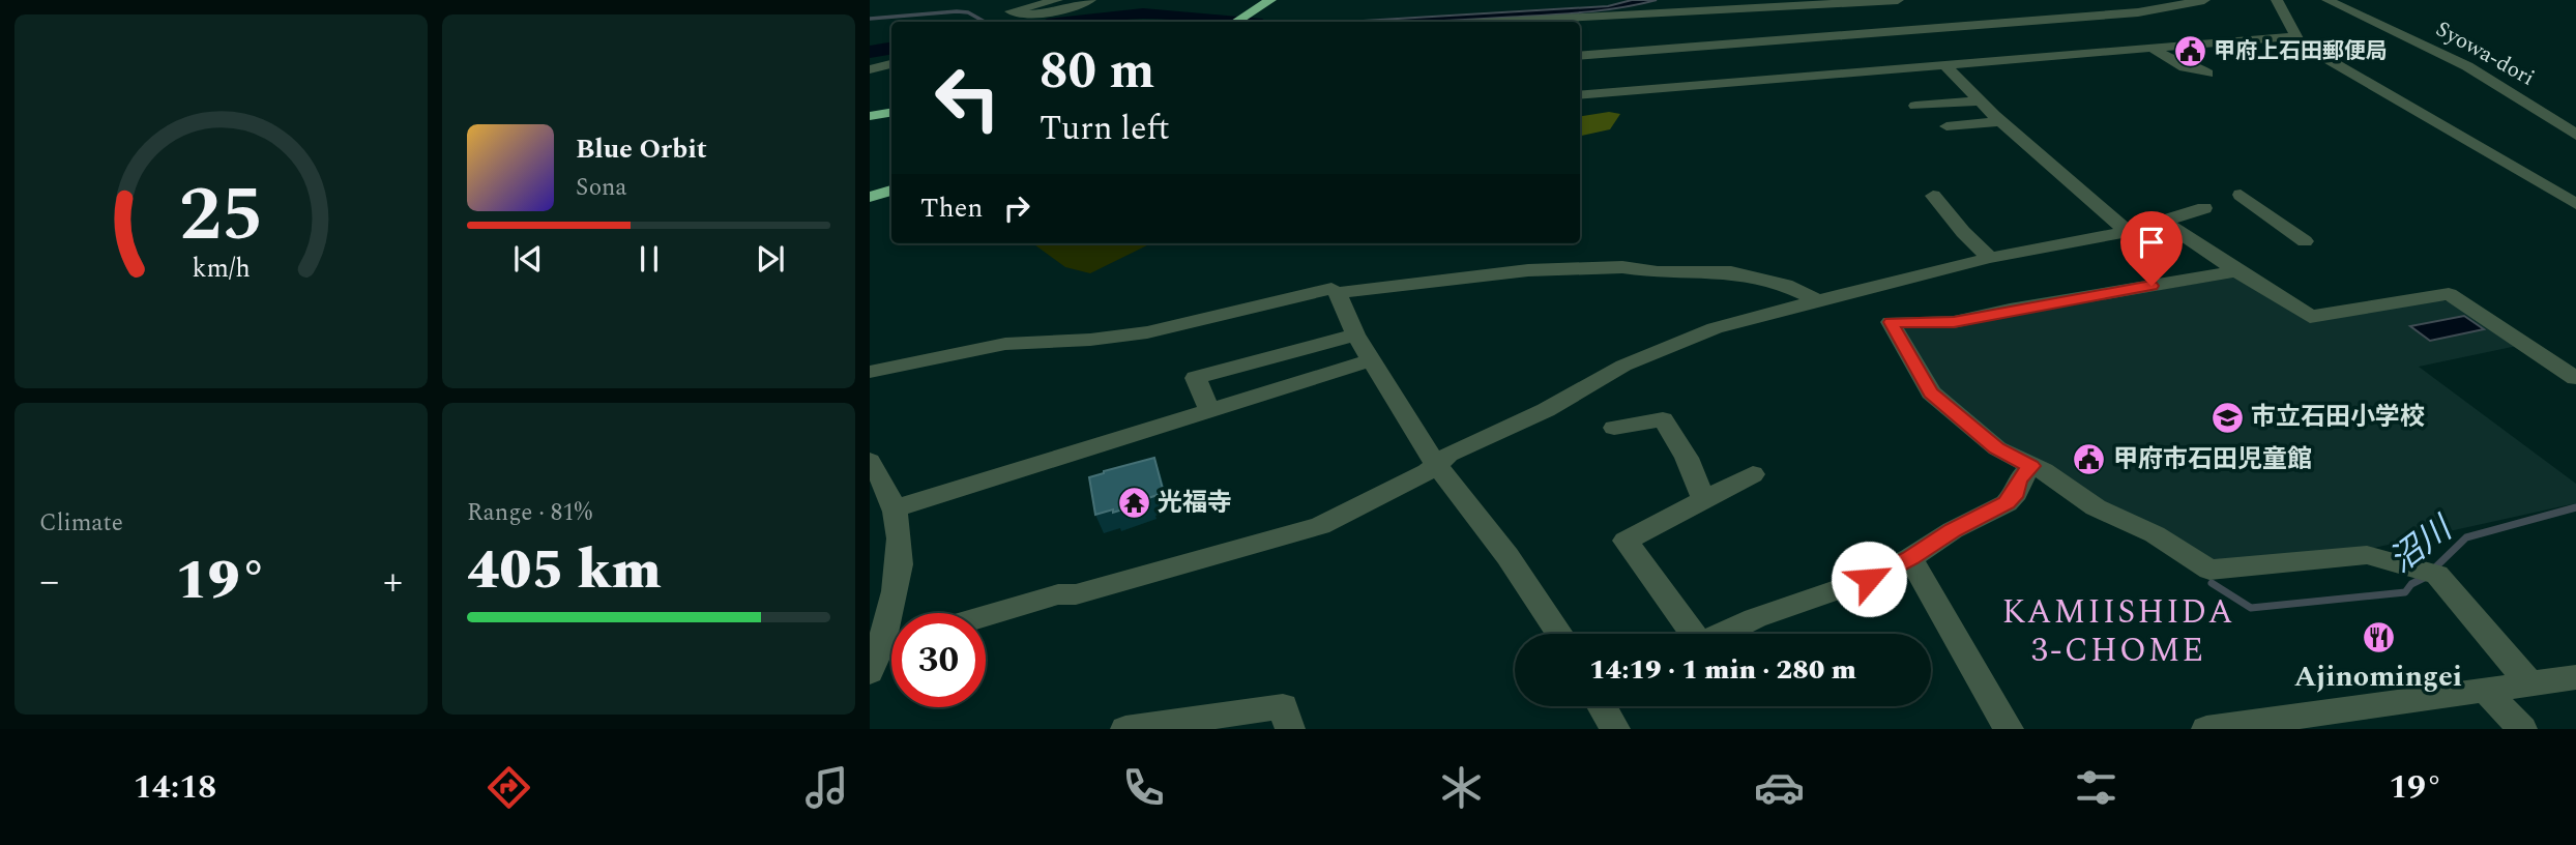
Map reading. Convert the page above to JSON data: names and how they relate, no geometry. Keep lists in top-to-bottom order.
{
  "streets": {
    "street": ["Syowa-dori"]
  },
  "districts": ["KAMIISHIDA 3-CHOME"],
  "water": ["沼川"],
  "places": {
    "public building": ["甲府上石田郵便局", "甲府市石田児童館"],
    "school or university": ["市立石田小学校"],
    "temple": ["光福寺"],
    "restaurant": ["Ajinomingei"]
  },
  "page": {
    "turn": ["80 m", "Turn left"],
    "song": ["Blue Orbit", "Sona"],
    "then": "Then",
    "tile": [
      "Climate",
      ["Range · 81%", "405 km"]
    ],
    "heat": ["−", "19°", "+"],
    "limit": "30",
    "trip": "14:19 · 1 min · 280 m",
    "tabs": ["14:18", "19°"],
    "gauge": ["25", "km/h"]
  }
}
